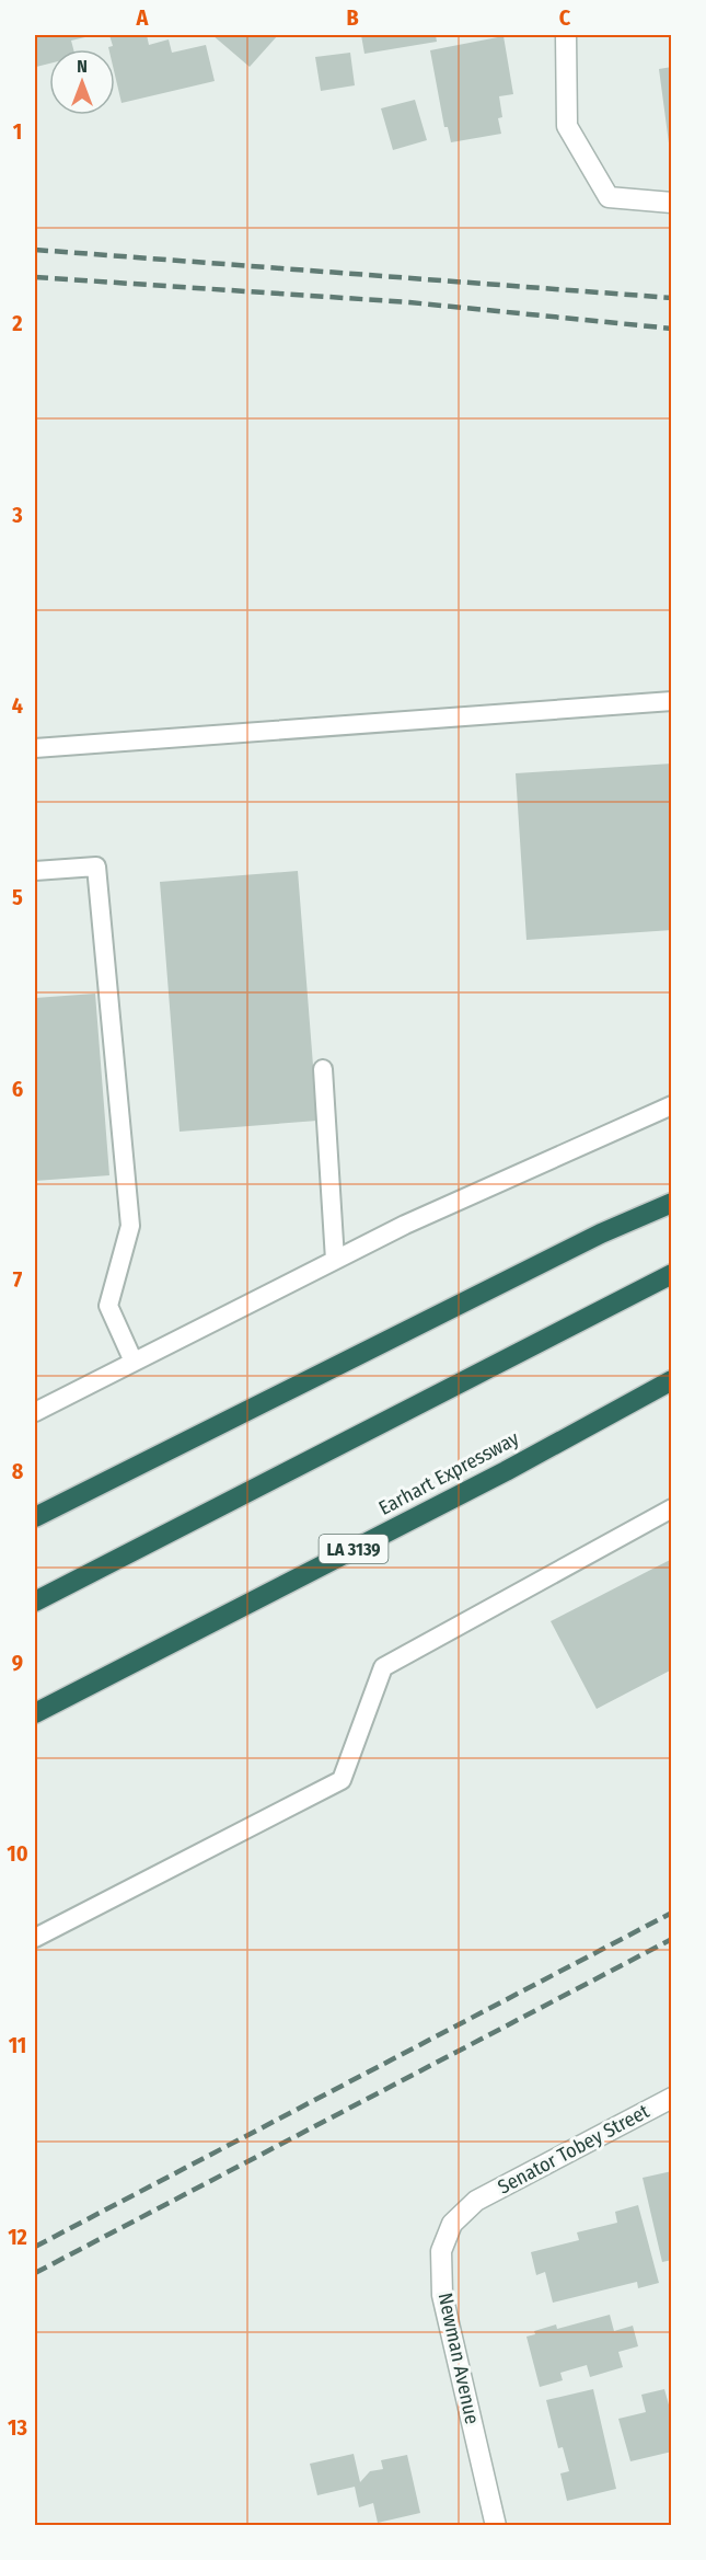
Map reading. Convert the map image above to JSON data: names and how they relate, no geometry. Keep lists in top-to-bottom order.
{
  "streets": {
    "highway": ["Earhart Expressway", "LA 3139"],
    "street": ["Senator Tobey Street", "Newman Avenue"]
  },
  "crossings": [
    ["Senator Tobey Street", "Newman Avenue"]
  ],
  "north": "top",
  "grid": {
    "columns": ["A", "B", "C"],
    "rows": [
      "1",
      "2",
      "3",
      "4",
      "5",
      "6",
      "7",
      "8",
      "9",
      "10",
      "11",
      "12",
      "13"
    ]
  }
}
